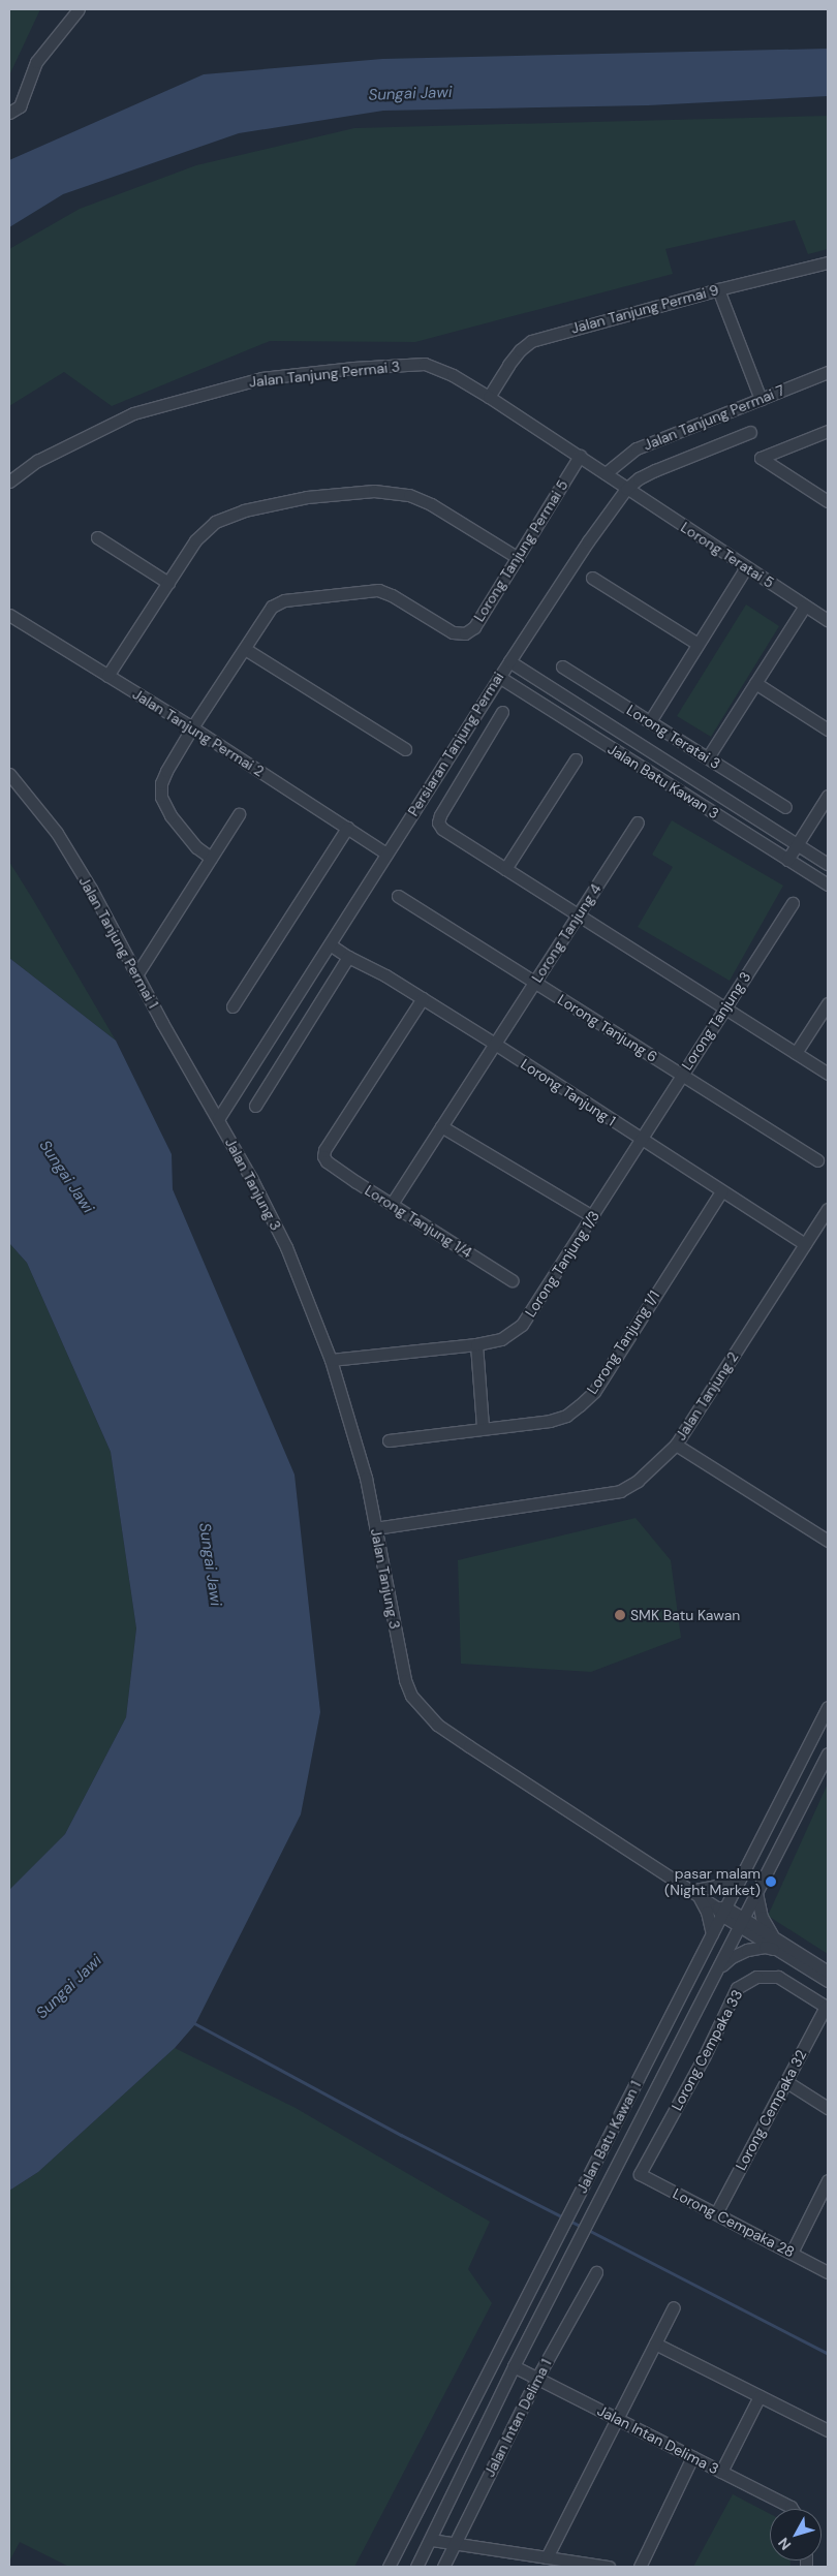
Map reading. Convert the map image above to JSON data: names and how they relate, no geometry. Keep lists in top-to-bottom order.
{
  "streets": {
    "street": [
      "Jalan Tanjung Permai 9",
      "Jalan Tanjung Permai 3",
      "Jalan Tanjung Permai 7",
      "Lorong Tanjung Permai 5",
      "Lorong Teratai 5",
      "Jalan Tanjung Permai 2",
      "Lorong Teratai 3",
      "Persiaran Tanjung Permai",
      "Jalan Batu Kawan 3",
      "Lorong Tanjung 4",
      "Jalan Tanjung Permai 1",
      "Lorong Tanjung 3",
      "Lorong Tanjung 6",
      "Lorong Tanjung 1",
      "Jalan Tanjung 3",
      "Lorong Tanjung 1/4",
      "Lorong Tanjung 1/3",
      "Lorong Tanjung 1/1",
      "Jalan Tanjung 2",
      "Lorong Cempaka 33",
      "Lorong Cempaka 32",
      "Jalan Batu Kawan 1",
      "Lorong Cempaka 28",
      "Jalan Intan Delima 1",
      "Jalan Intan Delima 3"
    ]
  },
  "crossings": [
    ["Jalan Tanjung Permai 9", "Jalan Tanjung Permai 3"],
    ["Jalan Tanjung Permai 3", "Jalan Tanjung Permai 7"],
    ["Jalan Tanjung Permai 3", "Lorong Tanjung Permai 5"],
    ["Jalan Tanjung Permai 3", "Lorong Teratai 5"],
    ["Jalan Tanjung Permai 3", "Persiaran Tanjung Permai"],
    ["Lorong Tanjung Permai 5", "Jalan Tanjung Permai 2"],
    ["Lorong Teratai 5", "Persiaran Tanjung Permai"],
    ["Jalan Tanjung Permai 2", "Persiaran Tanjung Permai"],
    ["Persiaran Tanjung Permai", "Jalan Batu Kawan 3"],
    ["Persiaran Tanjung Permai", "Jalan Tanjung Permai 1"],
    ["Persiaran Tanjung Permai", "Lorong Tanjung 1"],
    ["Persiaran Tanjung Permai", "Jalan Tanjung 3"],
    ["Lorong Tanjung 4", "Lorong Tanjung 6"],
    ["Lorong Tanjung 4", "Lorong Tanjung 1"],
    ["Lorong Tanjung 4", "Lorong Tanjung 1/4"],
    ["Jalan Tanjung Permai 1", "Jalan Tanjung 3"],
    ["Lorong Tanjung 3", "Lorong Tanjung 6"],
    ["Lorong Tanjung 3", "Lorong Tanjung 1"],
    ["Lorong Tanjung 3", "Lorong Tanjung 1/3"],
    ["Lorong Tanjung 1", "Lorong Tanjung 1/4"],
    ["Lorong Tanjung 1", "Lorong Tanjung 1/3"],
    ["Lorong Tanjung 1", "Lorong Tanjung 1/1"],
    ["Lorong Tanjung 1", "Jalan Tanjung 2"],
    ["Jalan Tanjung 3", "Lorong Tanjung 1/3"],
    ["Jalan Tanjung 3", "Jalan Tanjung 2"],
    ["Jalan Tanjung 3", "Jalan Batu Kawan 1"],
    ["Lorong Cempaka 33", "Lorong Cempaka 32"],
    ["Lorong Cempaka 33", "Lorong Cempaka 28"],
    ["Lorong Cempaka 32", "Lorong Cempaka 28"],
    ["Jalan Batu Kawan 1", "Jalan Intan Delima 3"],
    ["Jalan Intan Delima 1", "Jalan Intan Delima 3"]
  ],
  "water": ["Sungai Jawi"],
  "places": ["SMK Batu Kawan", "pasar malam (Night Market)"],
  "north": "bottom left"
}
